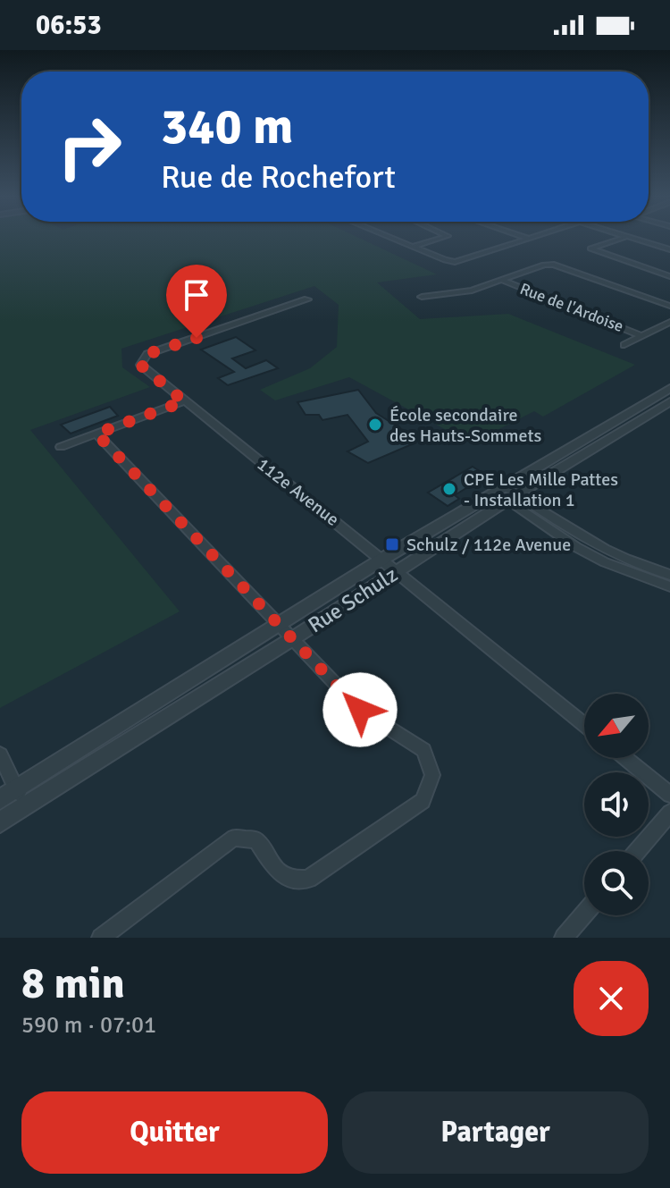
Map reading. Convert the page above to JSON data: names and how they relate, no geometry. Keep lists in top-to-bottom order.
{
  "streets": {
    "street": ["Rue de l'Ardoise", "112e Avenue", "Rue Schulz"]
  },
  "crossings": [
    ["112e Avenue", "Rue Schulz"]
  ],
  "places": {
    "other": ["École secondaire des Hauts-Sommets", "CPE Les Mille Pattes - Installation 1"],
    "transit": ["Schulz / 112e Avenue"]
  },
  "north": "bottom left",
  "page": {
    "status": "06:53",
    "turn": ["340 m", "Rue de Rochefort"],
    "heading": ["8 min", "590 m · 07:01"],
    "buttons": ["Quitter", "Partager"]
  }
}
